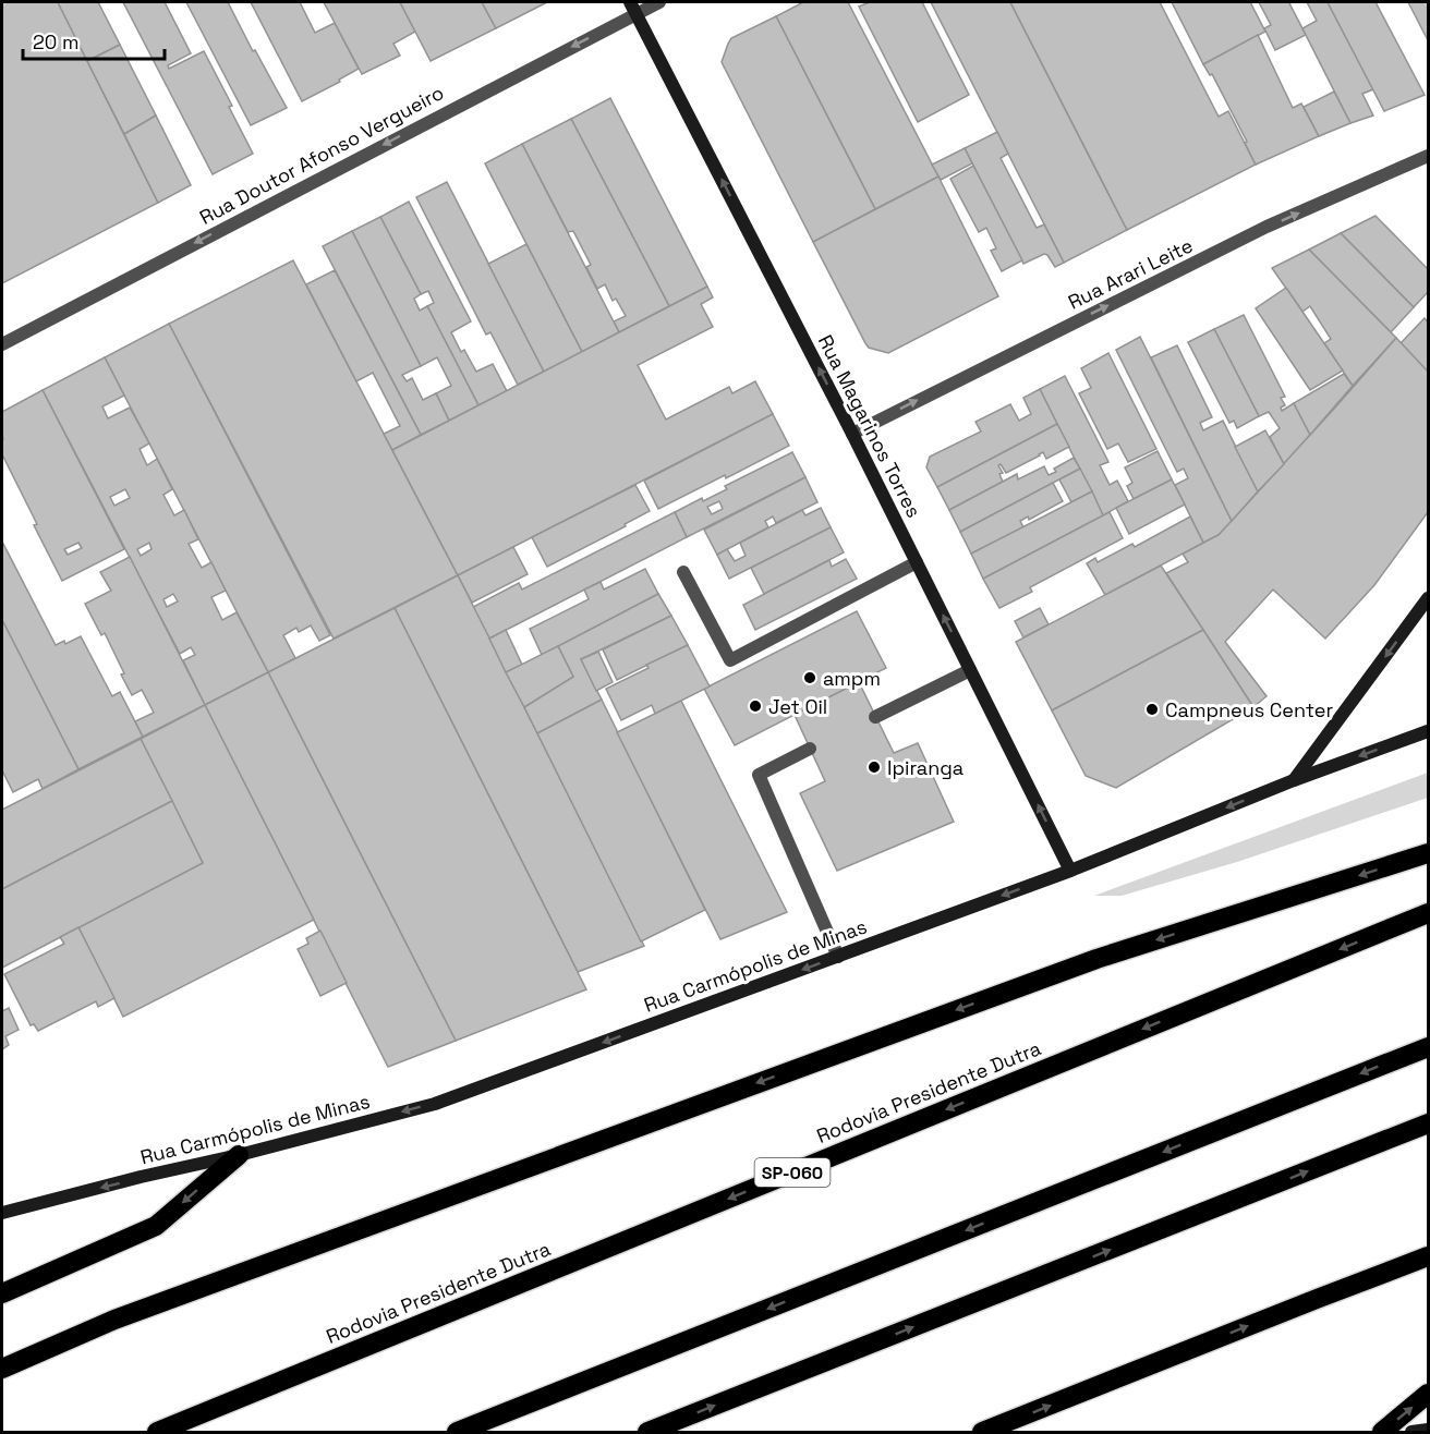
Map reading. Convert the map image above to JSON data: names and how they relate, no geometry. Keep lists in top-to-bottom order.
{
  "streets": {
    "highway": ["Rodovia Presidente Dutra", "SP-060"],
    "main road": ["Rua Magarinos Torres", "Rua Carmópolis de Minas"],
    "street": ["Rua Doutor Afonso Vergueiro", "Rua Arari Leite"]
  },
  "crossings": [
    ["Rua Doutor Afonso Vergueiro", "Rua Magarinos Torres"],
    ["Rua Arari Leite", "Rua Magarinos Torres"],
    ["Rua Magarinos Torres", "Rua Carmópolis de Minas"]
  ],
  "one_way": [
    "Rua Doutor Afonso Vergueiro",
    "Rua Arari Leite",
    "Rua Magarinos Torres",
    "Rua Carmópolis de Minas"
  ],
  "places": [
    "ampm",
    "Jet Oil",
    "Campneus Center",
    "Ipiranga"
  ],
  "scale_bar": "20 m"
}
